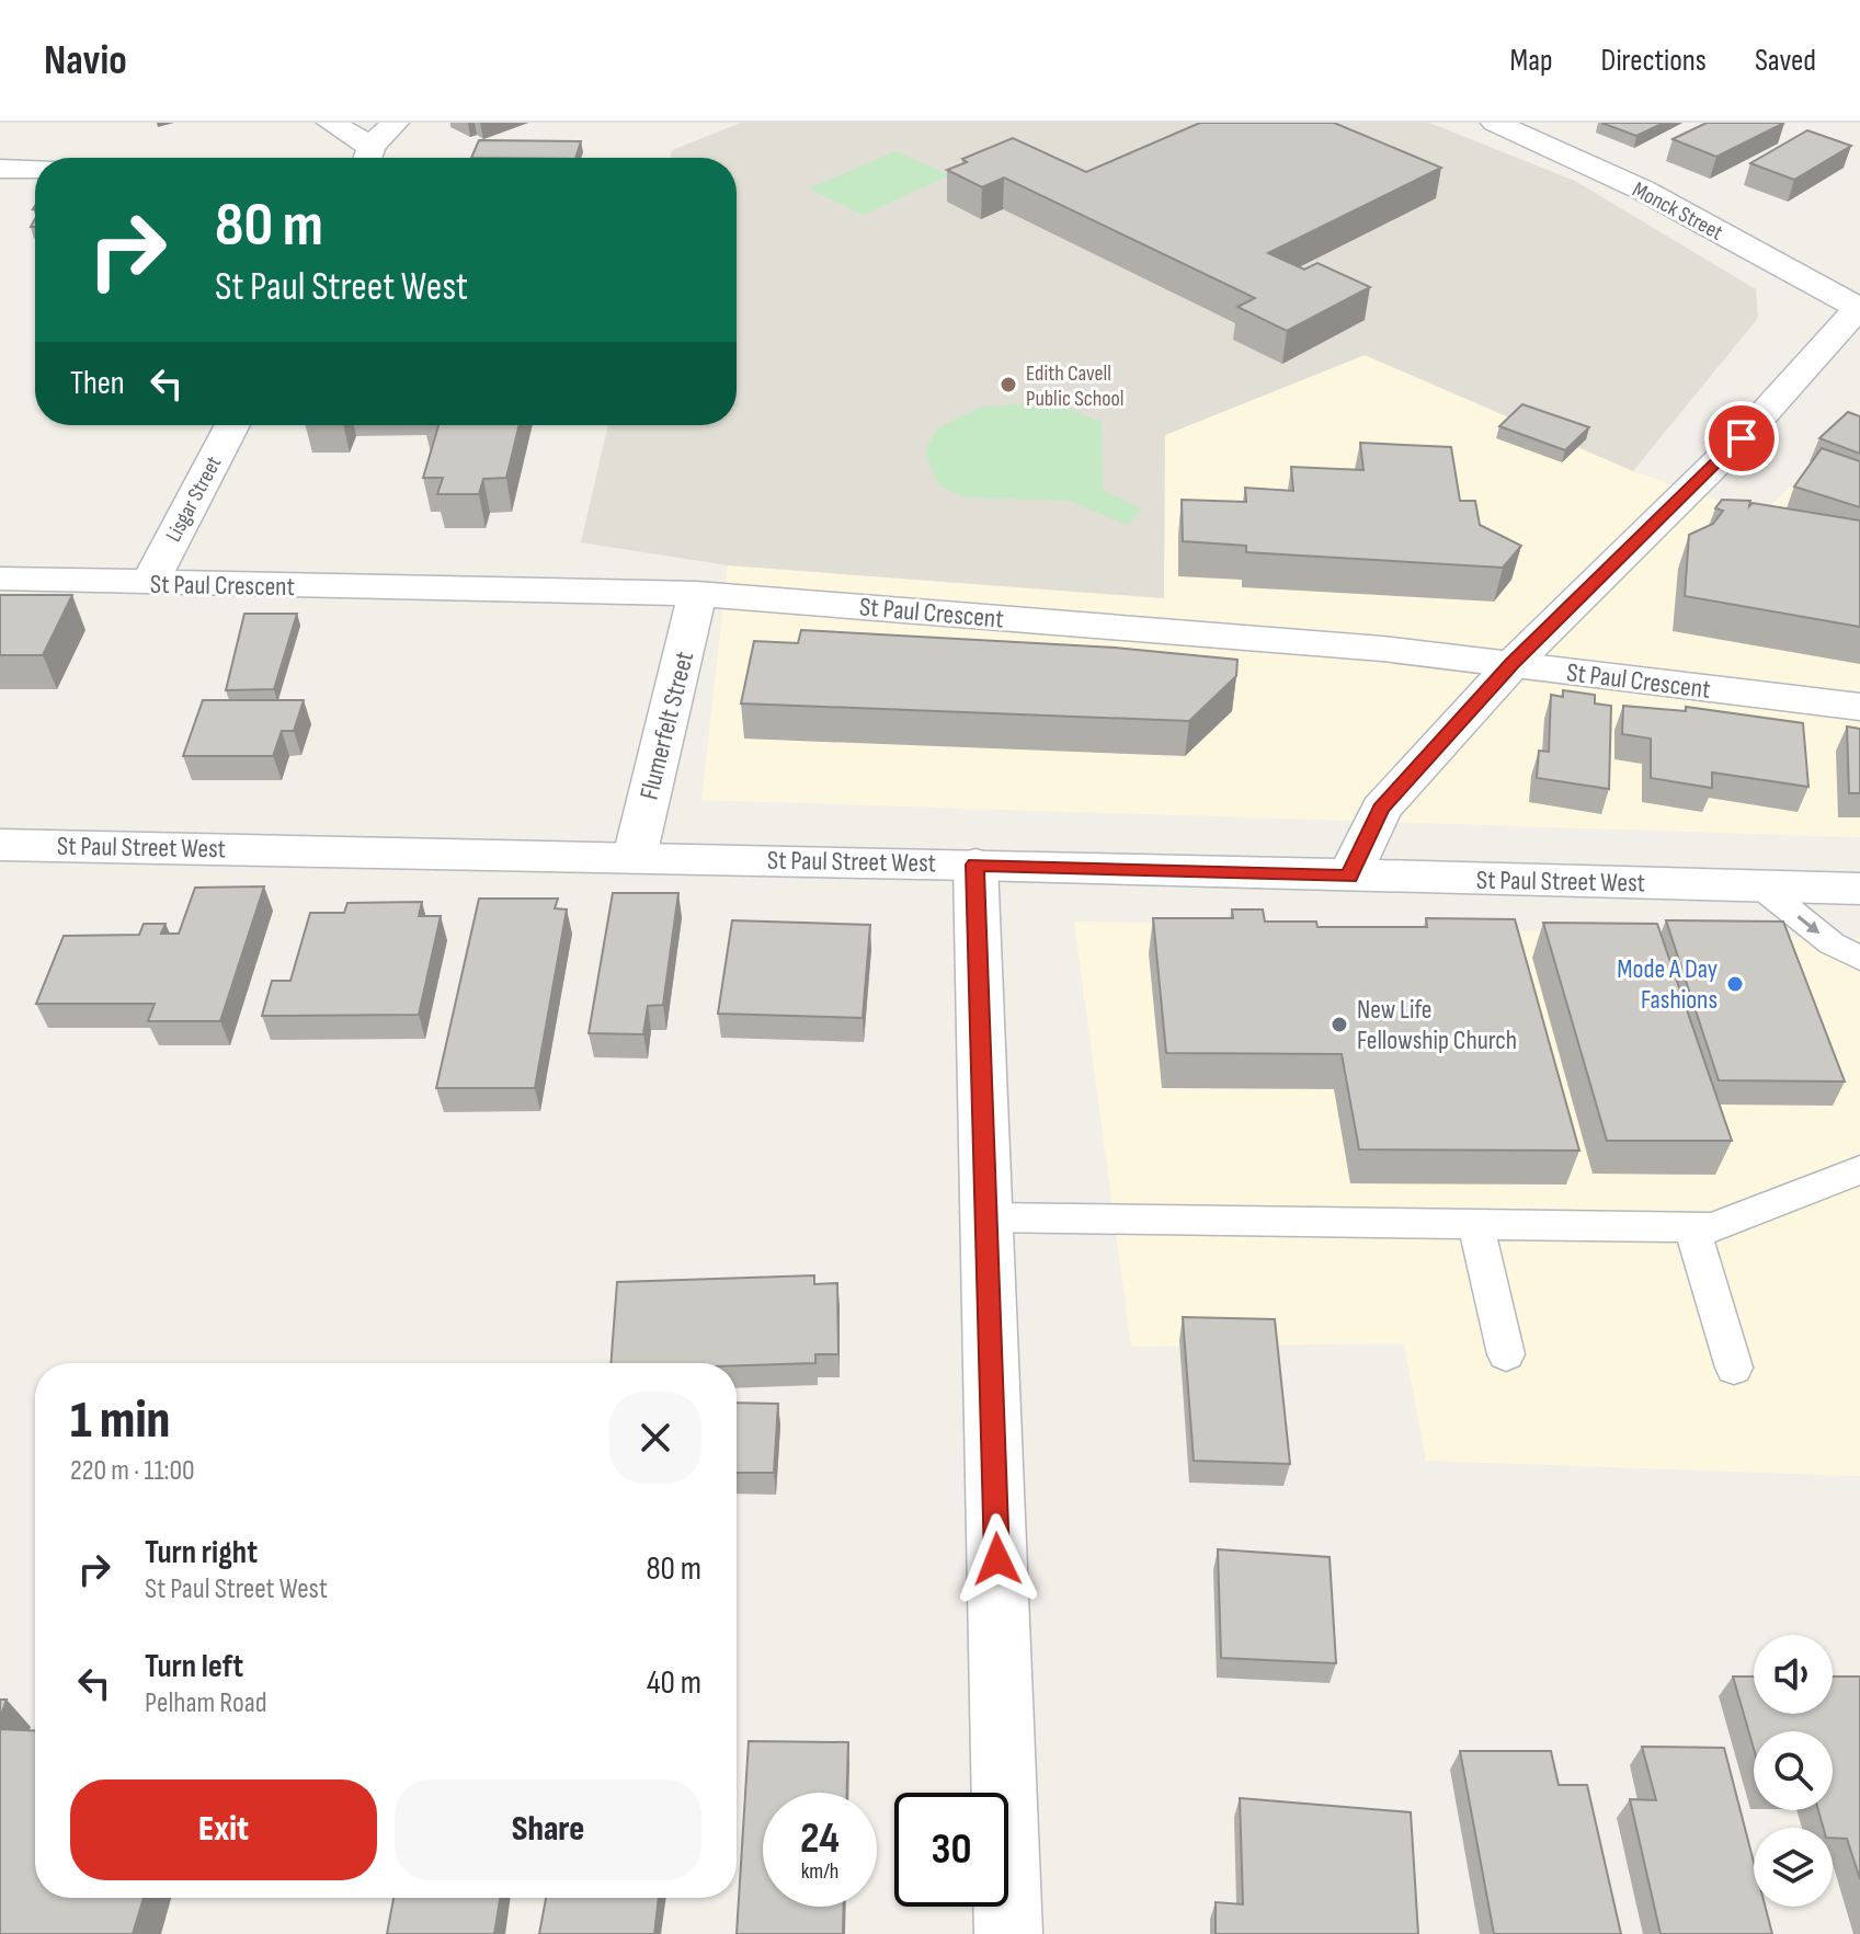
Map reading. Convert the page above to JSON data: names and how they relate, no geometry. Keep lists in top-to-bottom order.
{
  "streets": {
    "street": [
      "Monck Street",
      "Lisgar Street",
      "St Paul Crescent",
      "Flumerfelt Street",
      "St Paul Street West"
    ]
  },
  "crossings": [
    ["Lisgar Street", "St Paul Crescent"],
    ["St Paul Crescent", "Flumerfelt Street"],
    ["Flumerfelt Street", "St Paul Street West"]
  ],
  "places": ["Edith Cavell Public School", "Mode A Day Fashions", "New Life Fellowship Church"],
  "page": {
    "header": "Navio",
    "nav": ["Map", "Directions", "Saved"],
    "turn": ["80 m", "St Paul Street West"],
    "then": "Then",
    "heading": ["1 min", "220 m · 11:00"],
    "list": [
      {
        "name": "Turn right",
        "note": "St Paul Street West",
        "value": "80 m"
      },
      {
        "name": "Turn left",
        "note": "Pelham Road",
        "value": "40 m"
      }
    ],
    "buttons": ["Exit", "Share"],
    "speed": "24 km/h",
    "limit": "30"
  }
}
